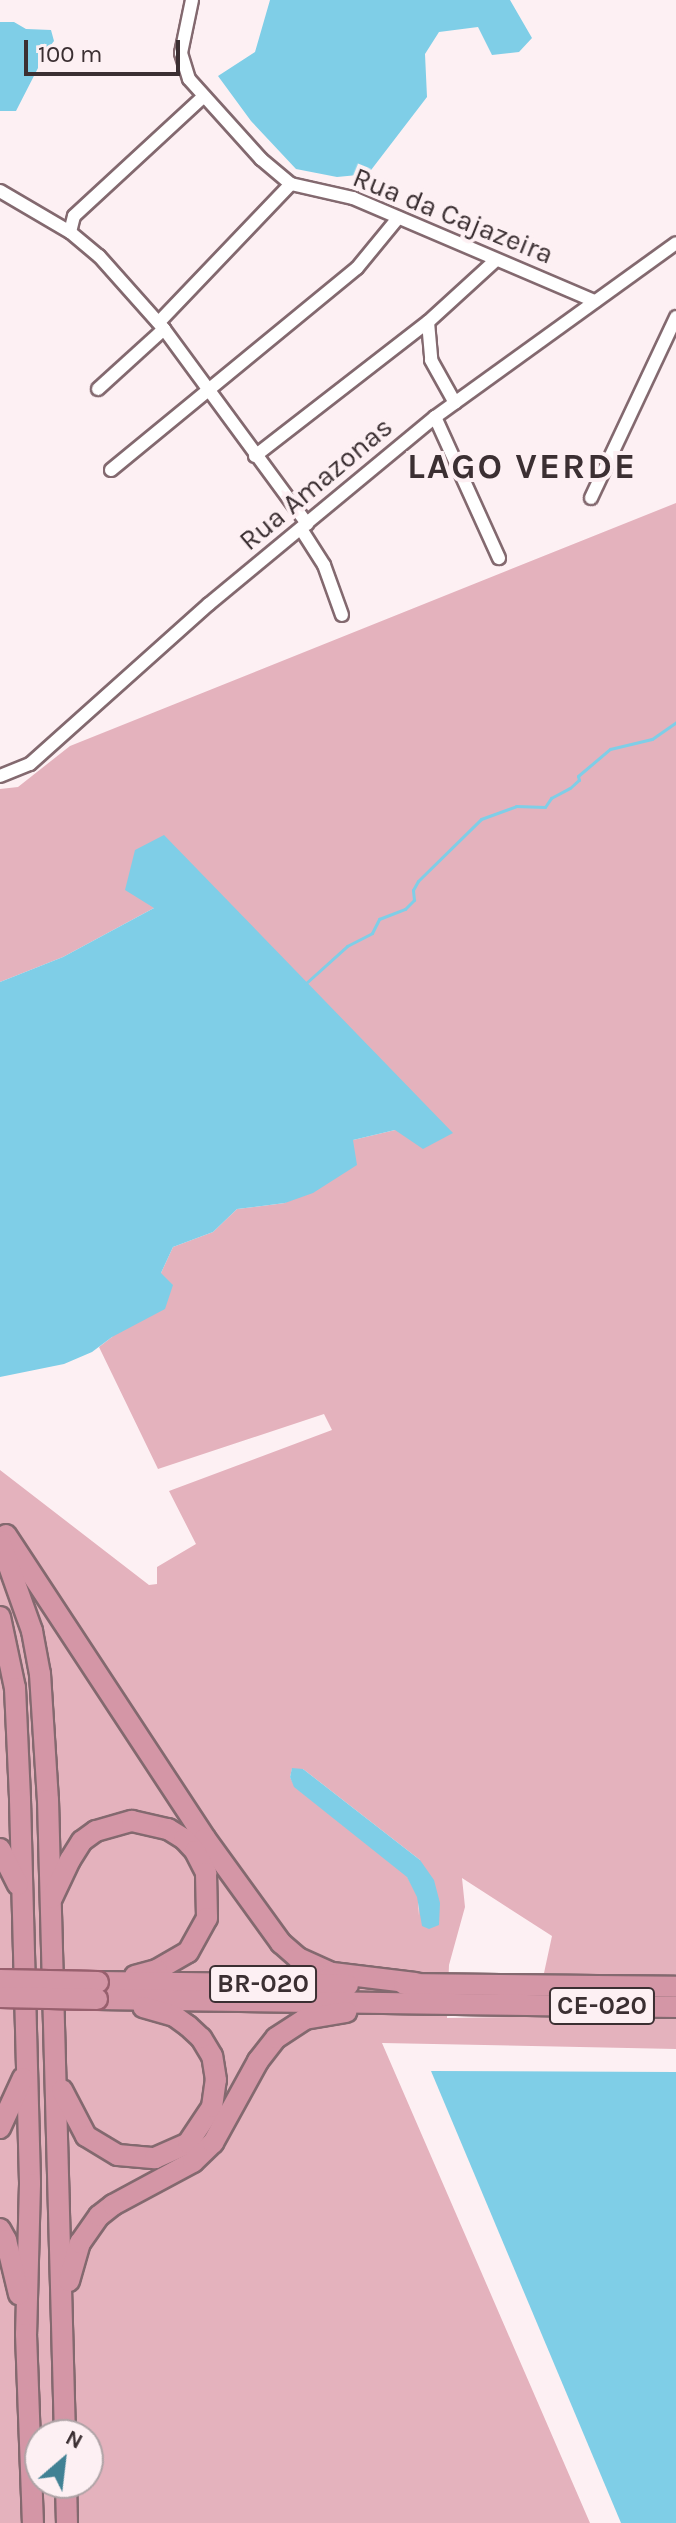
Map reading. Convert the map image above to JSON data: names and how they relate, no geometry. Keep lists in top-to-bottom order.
{
  "streets": {
    "highway": ["BR-020", "CE-020"],
    "street": ["Rua da Cajazeira", "Rua Amazonas"]
  },
  "crossings": [
    ["Rua da Cajazeira", "Rua Amazonas"],
    ["BR-020", "CE-020"]
  ],
  "districts": ["LAGO VERDE"],
  "scale_bar": "100 m",
  "north": "top right"
}
